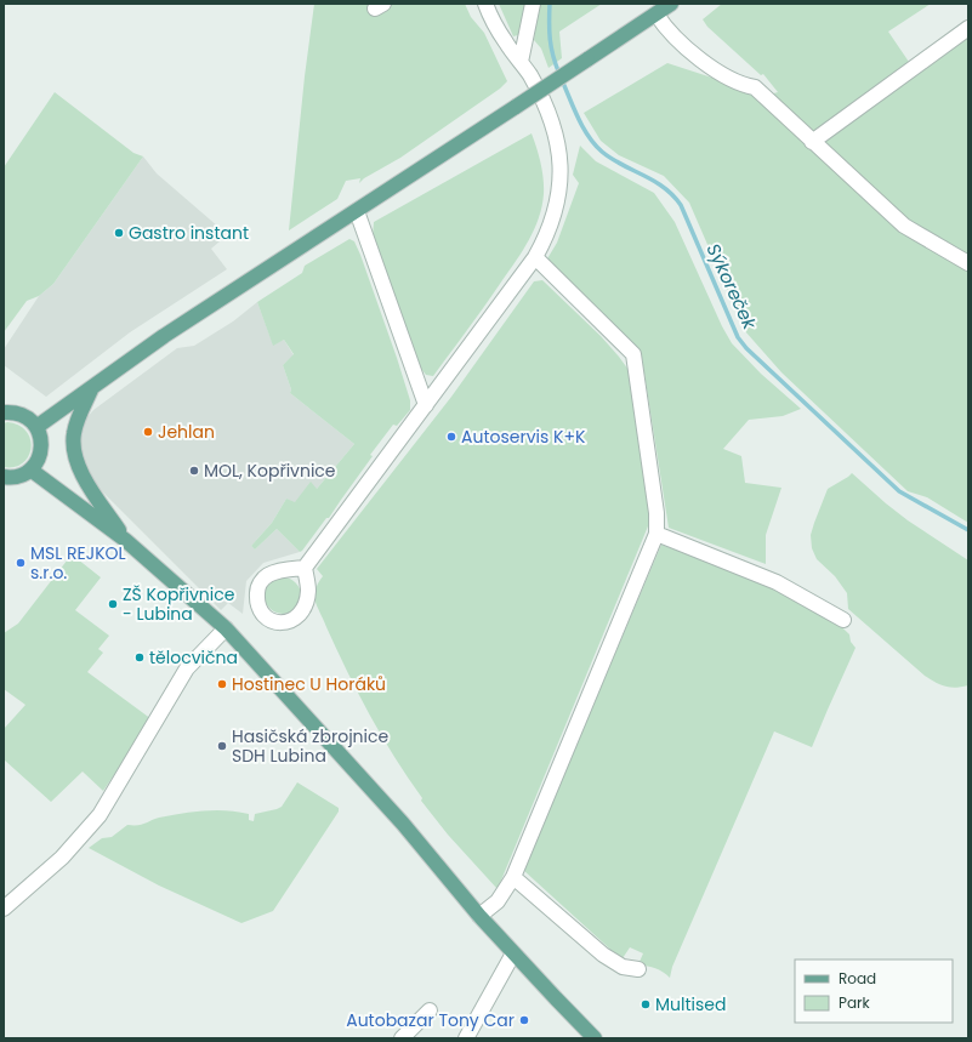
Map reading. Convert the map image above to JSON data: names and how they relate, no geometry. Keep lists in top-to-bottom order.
{
  "water": ["Sýkoreček"],
  "places": [
    "Gastro instant",
    "Jehlan",
    "Autoservis K+K",
    "MOL, Kopřivnice",
    "MSL REJKOL s.r.o.",
    "ZŠ Kopřivnice - Lubina",
    "tělocvična",
    "Hostinec U Horáků",
    "Hasičská zbrojnice SDH Lubina",
    "Multised",
    "Autobazar Tony Car"
  ],
  "legend": ["Road", "Park"]
}
